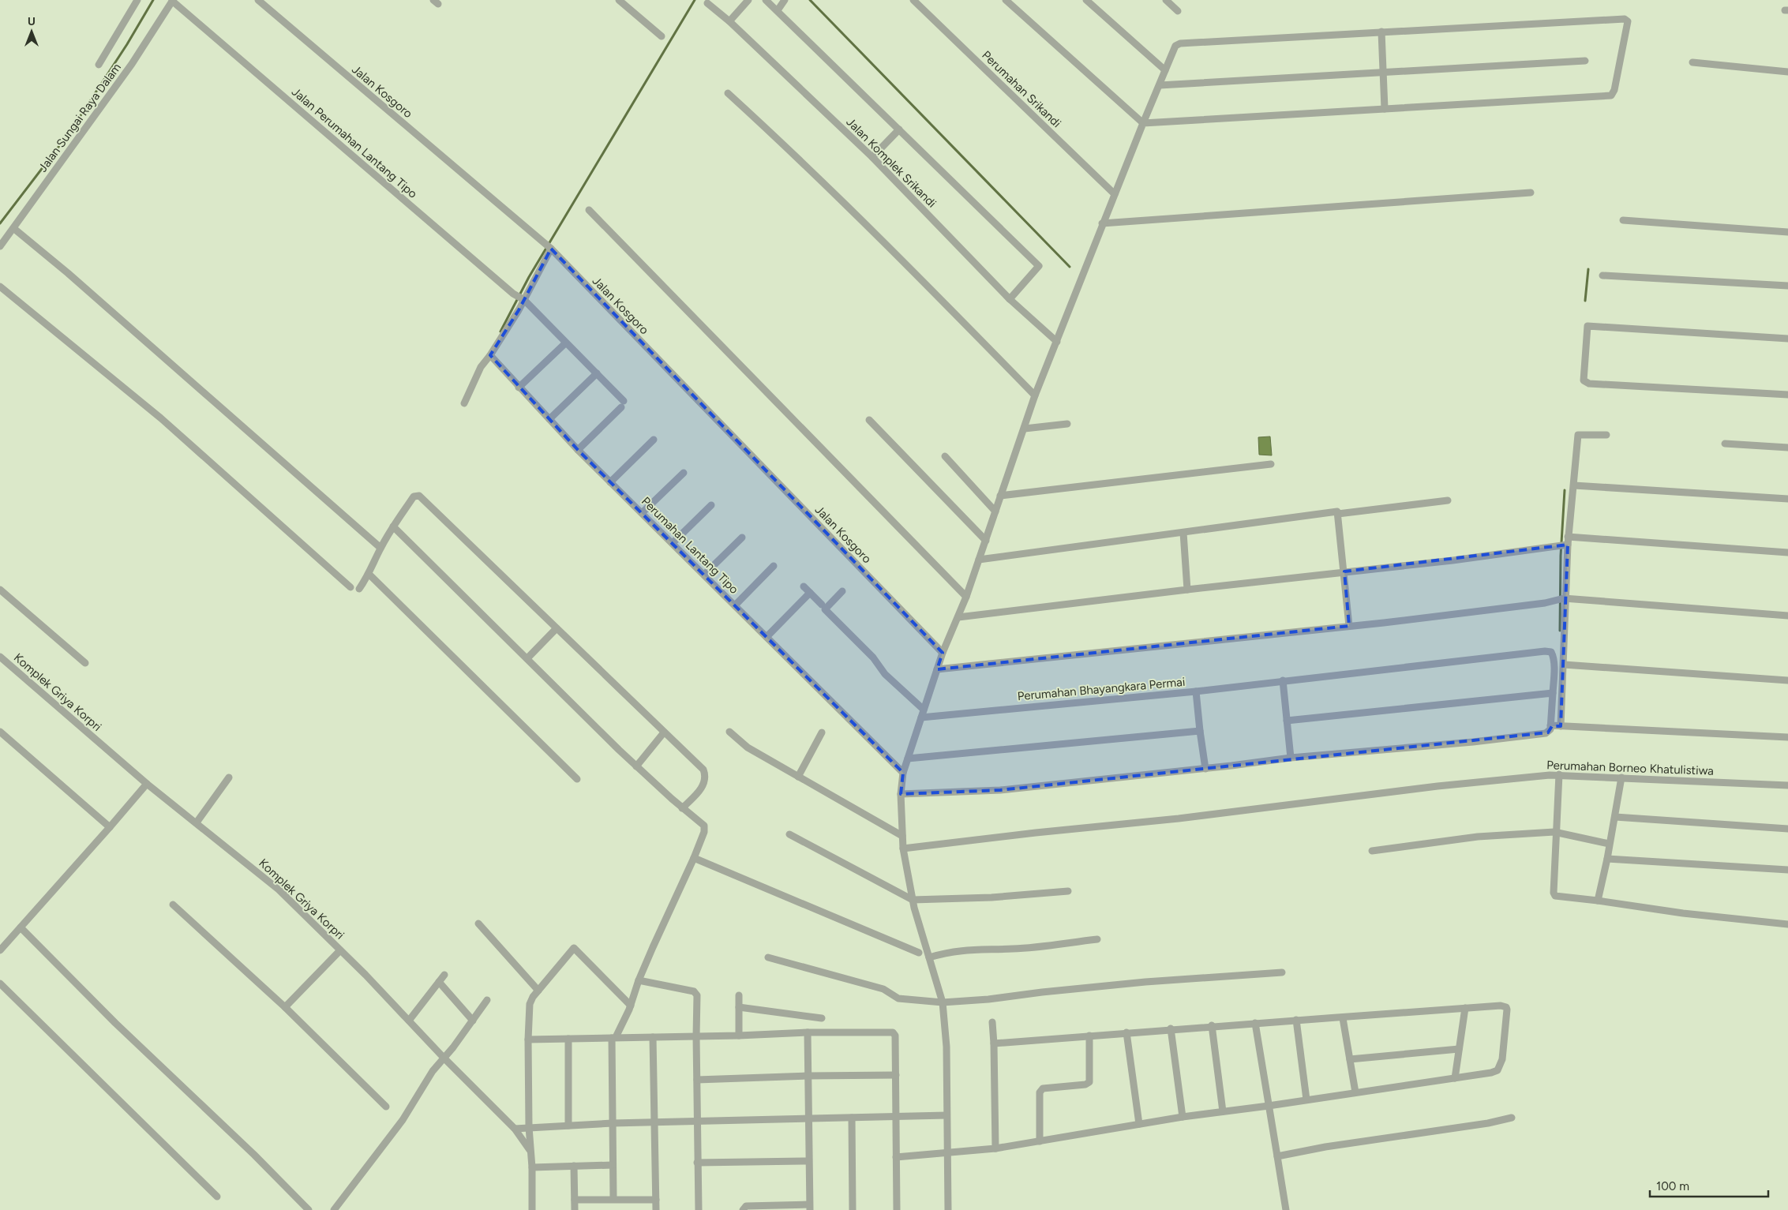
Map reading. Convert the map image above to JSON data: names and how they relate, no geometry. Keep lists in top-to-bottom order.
{
  "streets": {
    "street": [
      "Perumahan Srikandi",
      "Jalan Kosgoro",
      "Jalan Sungai Raya Dalam",
      "Jalan Perumahan Lantang Tipo",
      "Jalan Komplek Srikandi",
      "Perumahan Lantang Tipo",
      "Perumahan Bhayangkara Permai",
      "Komplek Griya Korpri",
      "Perumahan Borneo Khatulistiwa"
    ]
  },
  "crossings": [
    ["Jalan Sungai Raya Dalam", "Jalan Perumahan Lantang Tipo"],
    ["Jalan Perumahan Lantang Tipo", "Perumahan Lantang Tipo"]
  ],
  "scale_bar": "100 m",
  "north": "top"
}
